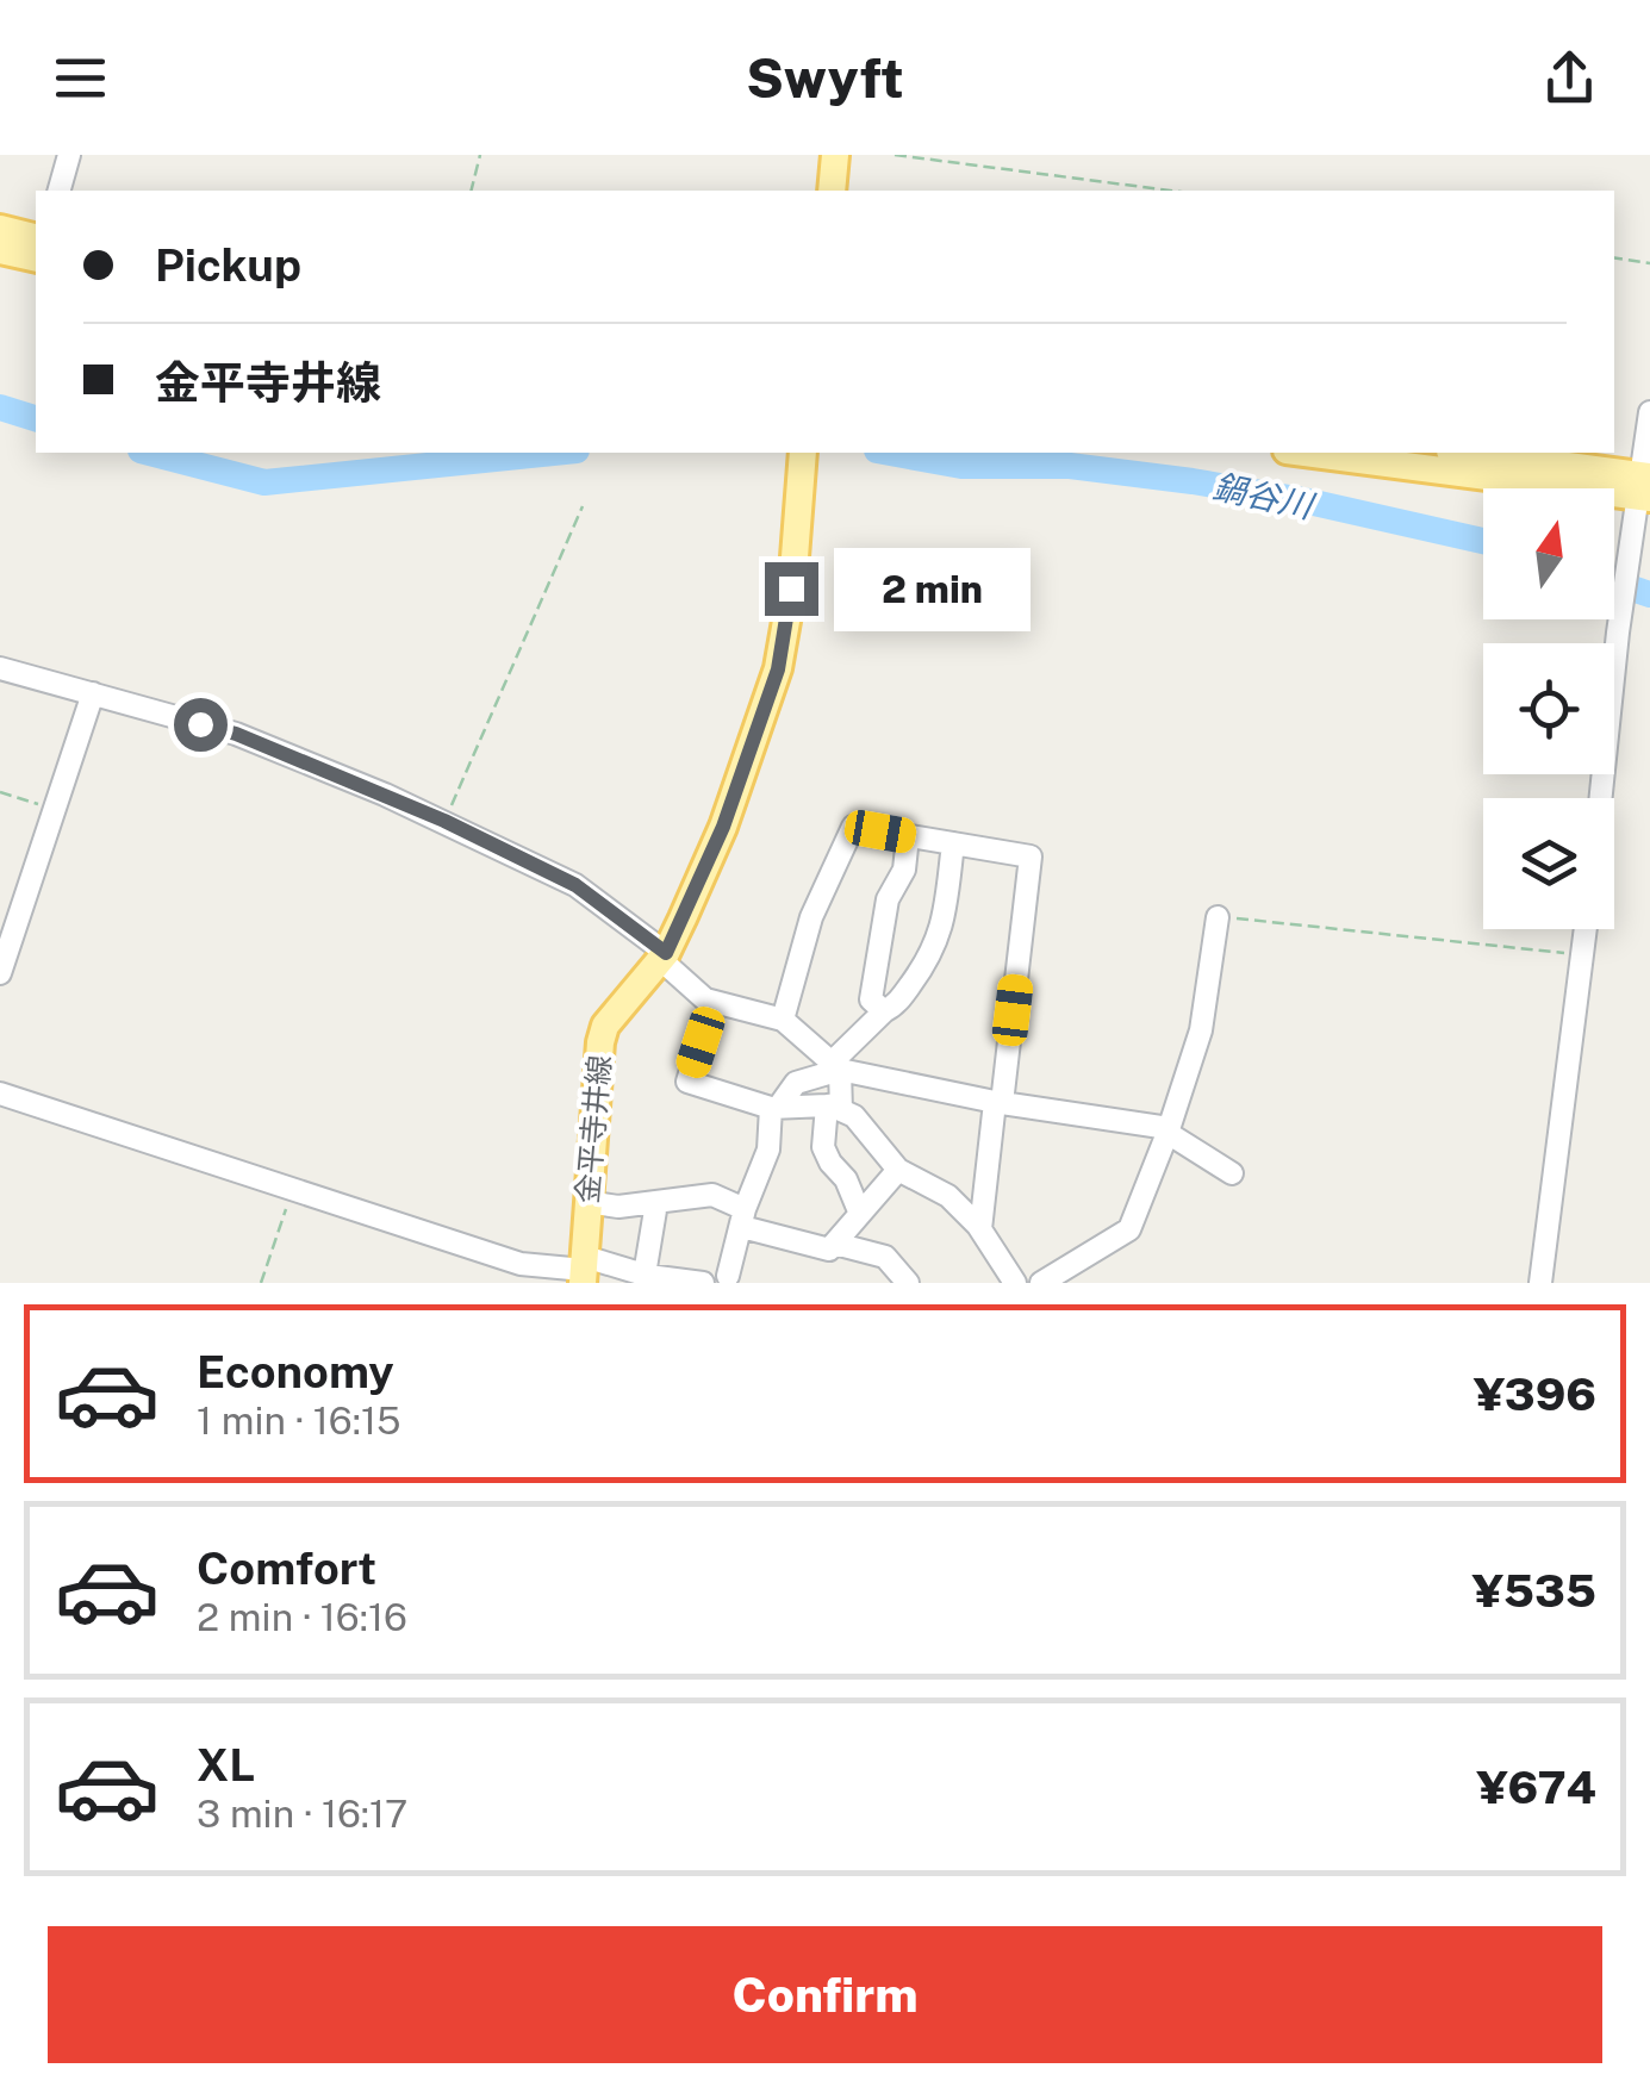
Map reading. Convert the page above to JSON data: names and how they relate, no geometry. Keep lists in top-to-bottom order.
{
  "streets": {
    "main road": ["金平寺井線"]
  },
  "water": ["鍋谷川"],
  "north": "top",
  "page": {
    "header": "Swyft",
    "banner": ["Pickup", "金平寺井線"],
    "bubble": "2 min",
    "list": [
      {
        "name": "Economy",
        "note": "1 min · 16:15",
        "value": "¥396"
      },
      {
        "name": "Comfort",
        "note": "2 min · 16:16",
        "value": "¥535"
      },
      {
        "name": "XL",
        "note": "3 min · 16:17",
        "value": "¥674"
      }
    ],
    "buttons": "Confirm"
  }
}
